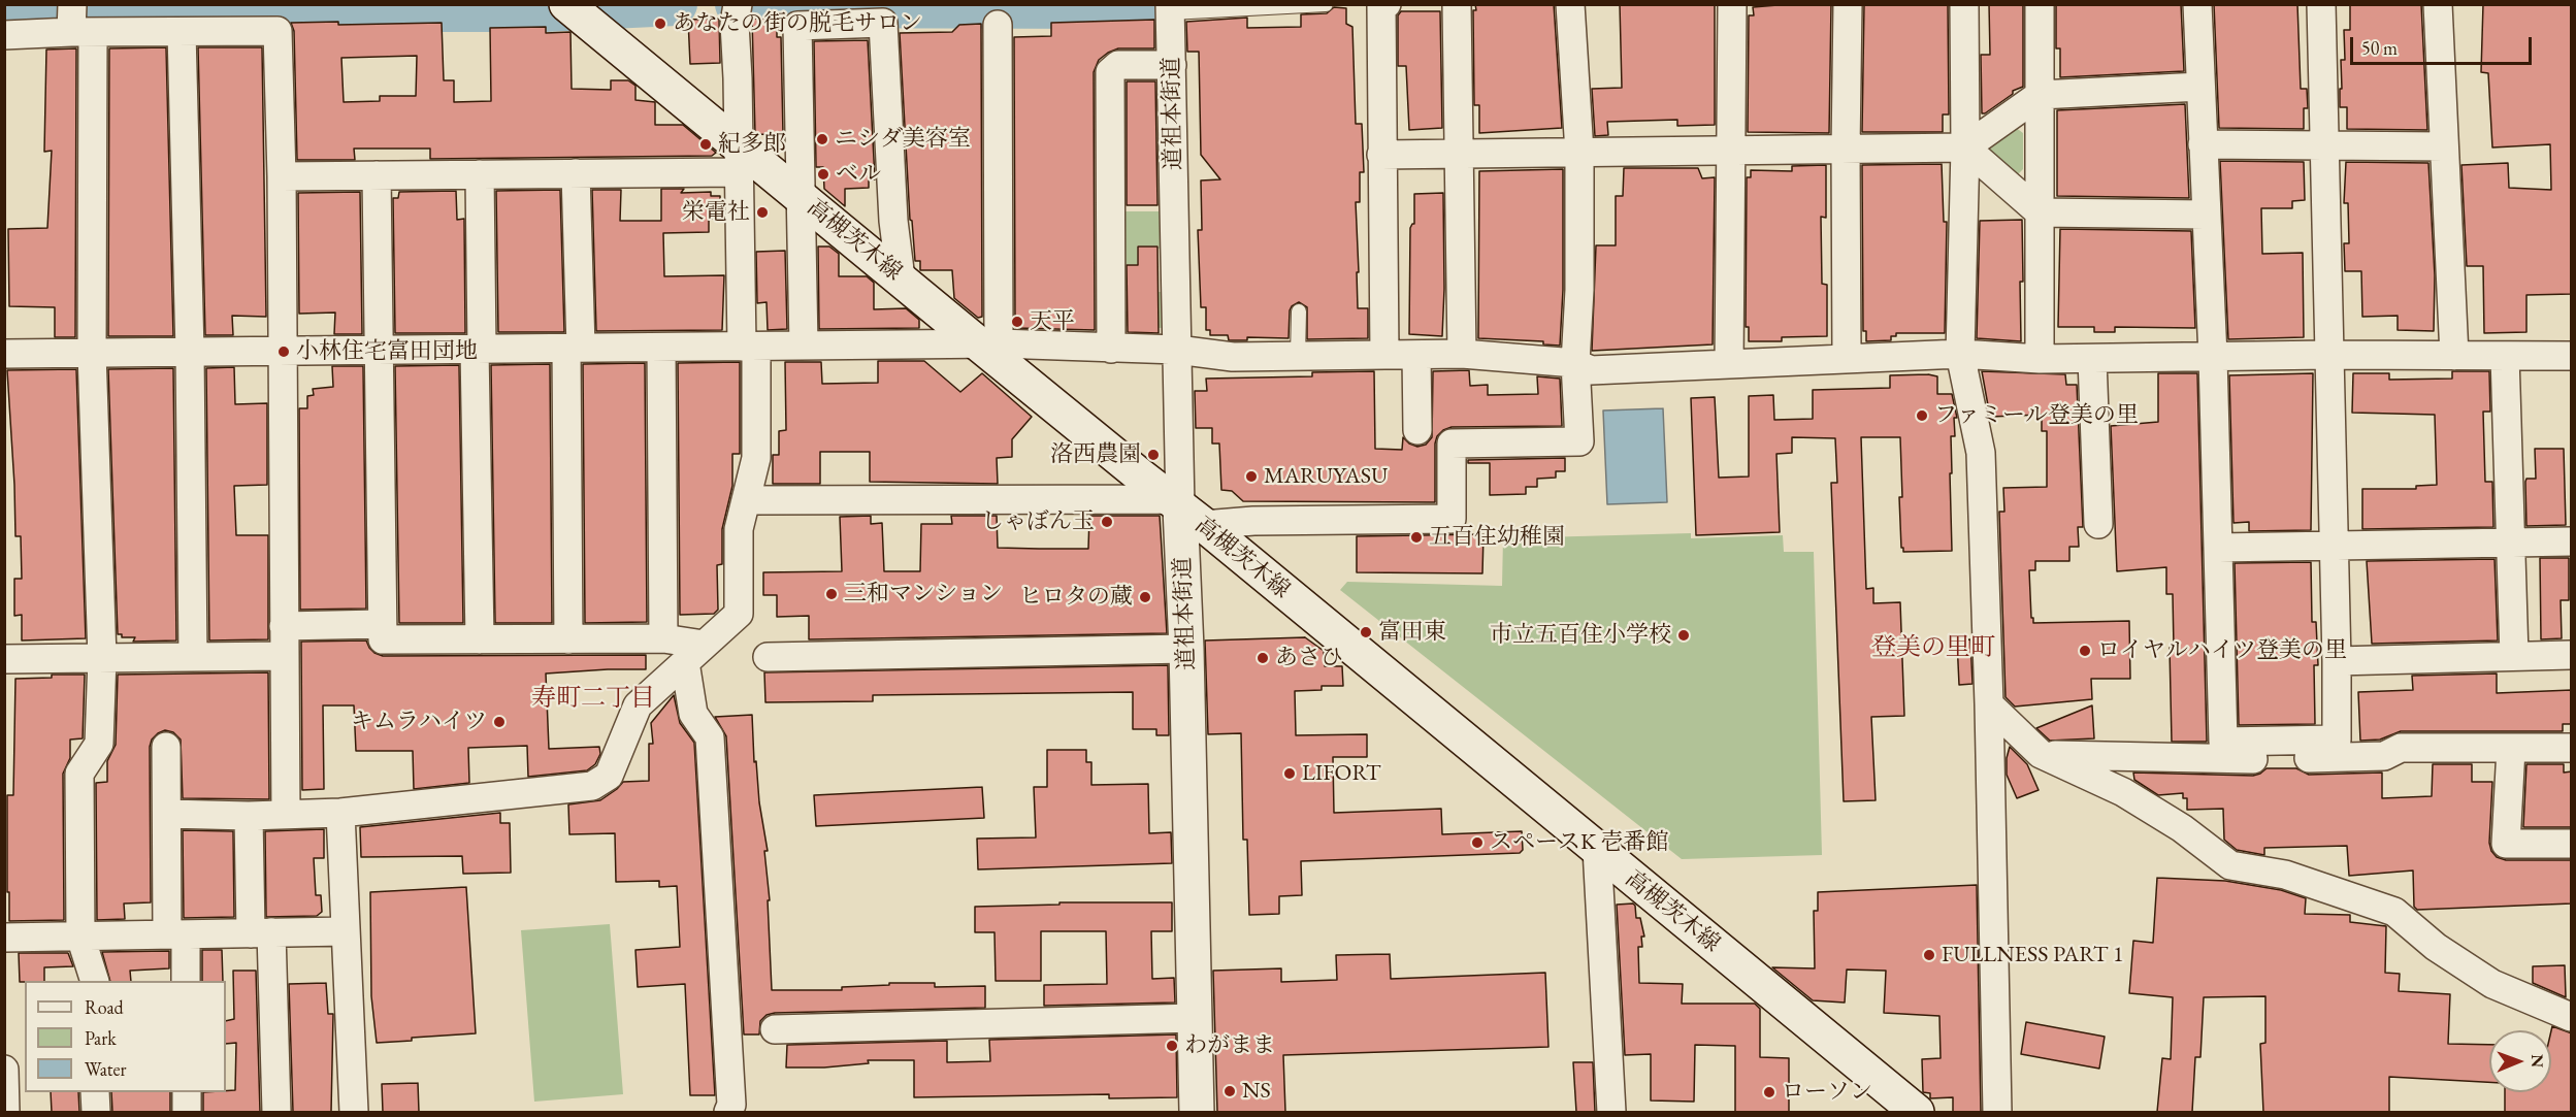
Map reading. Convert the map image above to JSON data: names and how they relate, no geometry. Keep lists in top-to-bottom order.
{
  "streets": {
    "main road": ["道祖本街道", "高槻茨木線"]
  },
  "crossings": [
    ["道祖本街道", "高槻茨木線"]
  ],
  "districts": ["登美の里町", "寿町二丁目"],
  "places": [
    "あなたの街の脱毛サロン",
    "ニシダ美容室",
    "紀多郎",
    "ベル",
    "栄電社",
    "天平",
    "小林住宅富田団地",
    "ファミール登美の里",
    "洛西農園",
    "MARUYASU",
    "しゃぼん玉",
    "五百住幼稚園",
    "三和マンション",
    "ヒロタの蔵",
    "富田東",
    "市立五百住小学校",
    "ロイヤルハイツ登美の里",
    "あさひ",
    "キムラハイツ",
    "LIFORT",
    "スペースK 壱番館",
    "FULLNESS PART 1",
    "わがまま",
    "NS",
    "ローソン"
  ],
  "legend": ["Road", "Park", "Water"],
  "scale_bar": "50 m",
  "north": "right"
}
